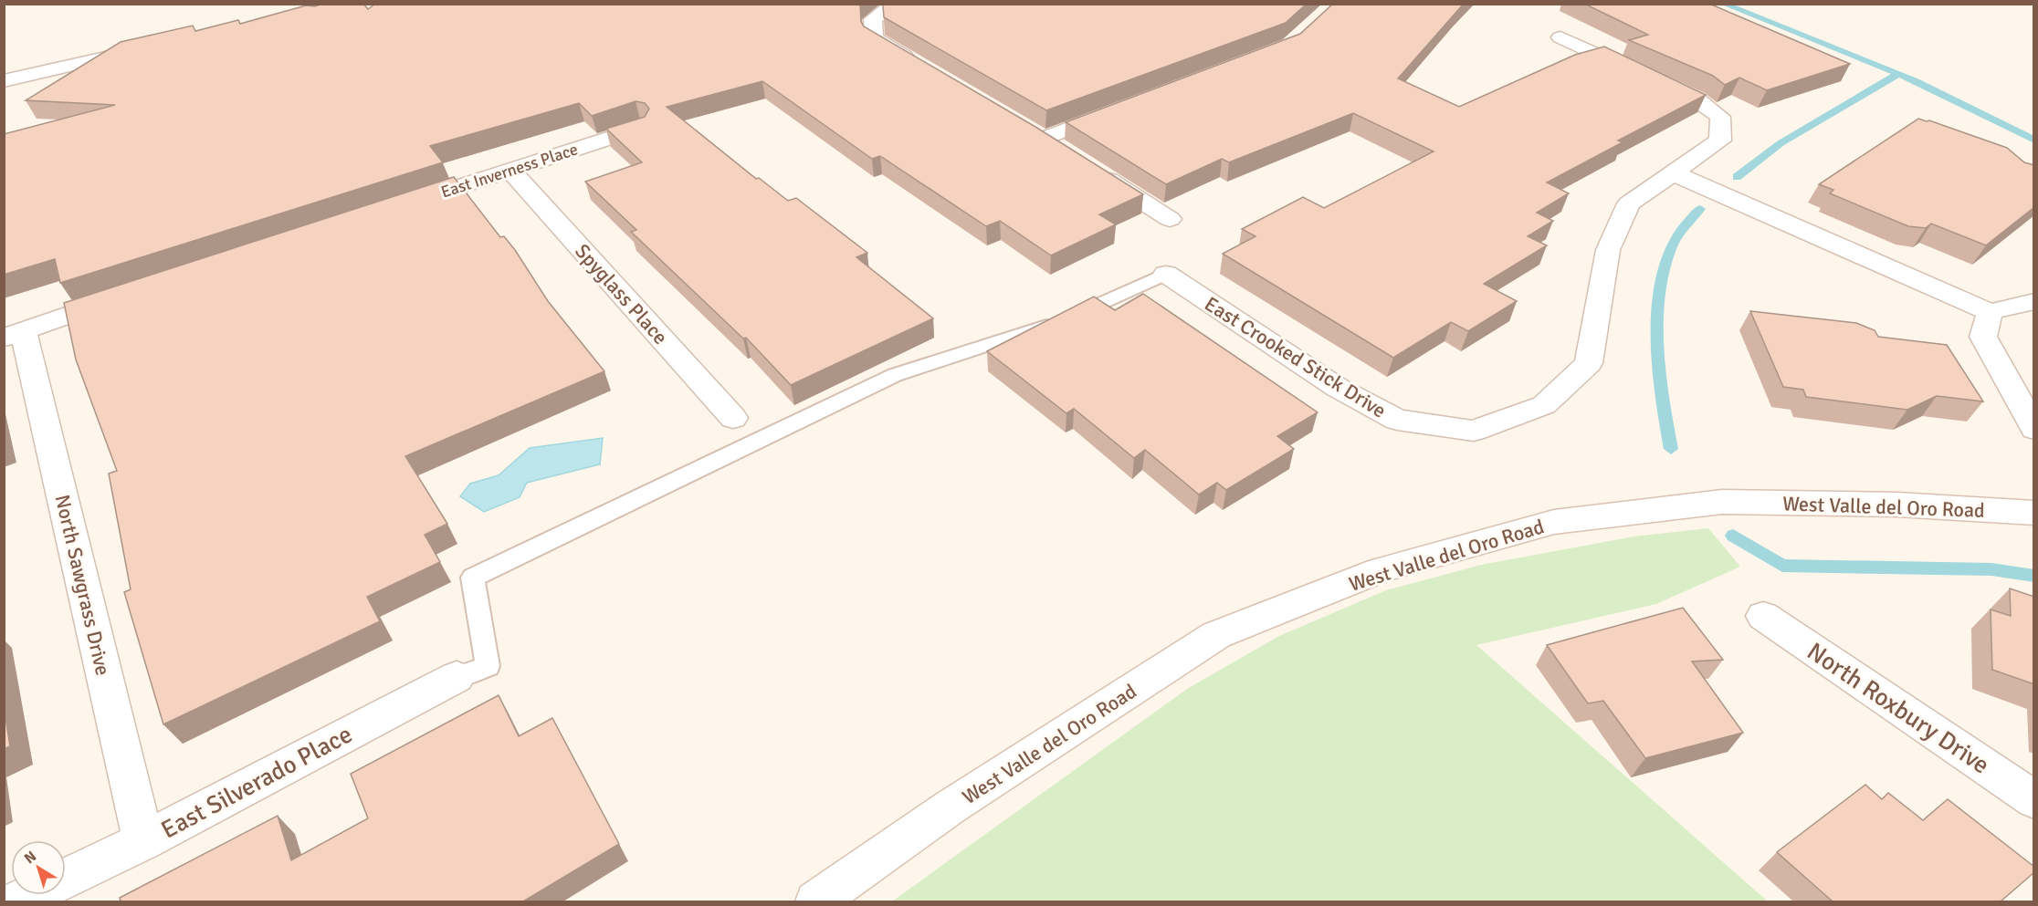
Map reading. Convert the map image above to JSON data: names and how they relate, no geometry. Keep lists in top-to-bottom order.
{
  "streets": {
    "street": [
      "East Inverness Place",
      "Spyglass Place",
      "East Crooked Stick Drive",
      "West Valle del Oro Road",
      "North Sawgrass Drive",
      "North Roxbury Drive",
      "East Silverado Place"
    ]
  },
  "crossings": [
    ["East Inverness Place", "Spyglass Place"],
    ["North Sawgrass Drive", "East Silverado Place"]
  ],
  "north": "top left"
}
